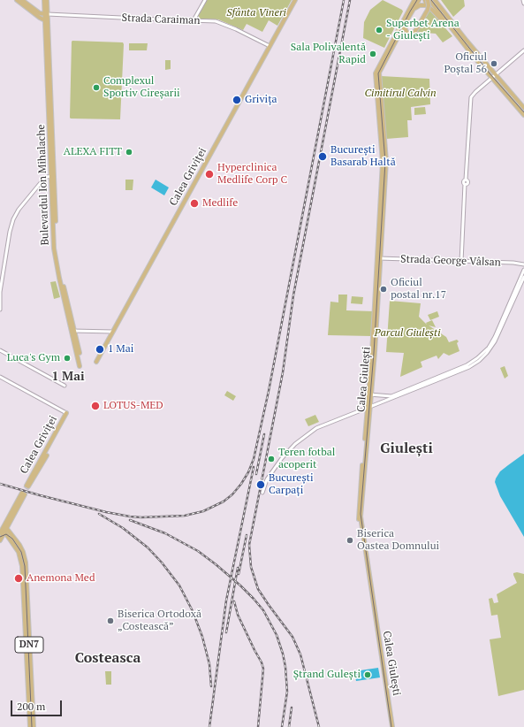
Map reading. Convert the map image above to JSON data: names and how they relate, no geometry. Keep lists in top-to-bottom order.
{
  "streets": {
    "main road": [
      "Calea Griviței",
      "Bulevardul Ion Mihalache",
      "Calea Giulești",
      "DN7"
    ],
    "street": ["Strada Caraiman", "Strada George Vâlsan"]
  },
  "crossings": [
    ["Strada Caraiman", "Calea Griviței"],
    ["Strada Caraiman", "Bulevardul Ion Mihalache"],
    ["Strada George Vâlsan", "Calea Giulești"]
  ],
  "districts": ["1 Mai", "Giulești", "Costeasca"],
  "parks": ["Sfânta Vineri", "Cimitirul Calvin", "Parcul Giulești"],
  "places": [
    "Superbet Arena - Giulești",
    "Sala Polivalentă Rapid",
    "Oficiul Poștal 56",
    "Complexul Sportiv Cireșarii",
    "Grivița",
    "ALEXA FITT",
    "București Basarab Haltă",
    "Hyperclinica Medlife Corp C",
    "Medlife",
    "Oficiul postal nr.17",
    "1 Mai",
    "Luca's Gym",
    "LOTUS-MED",
    "Teren fotbal acoperit",
    "București Carpați",
    "Biserica Oastea Domnului",
    "Anemona Med",
    "Biserica Ortodoxă „Costească”",
    "Ștrand Gulești"
  ],
  "scale_bar": "200 m"
}
